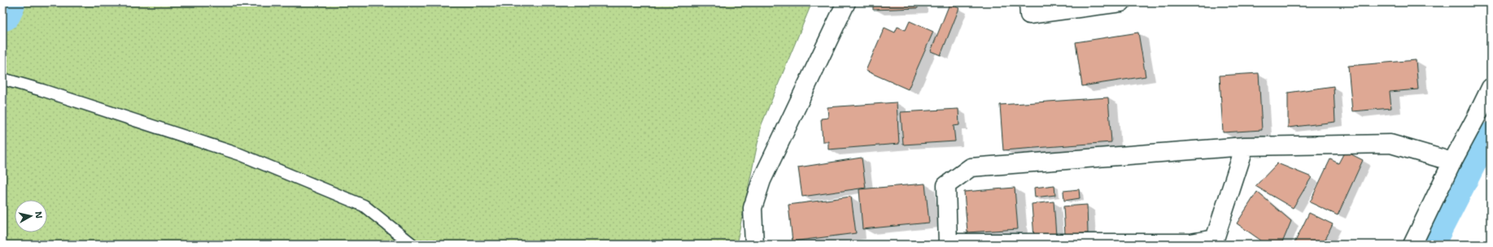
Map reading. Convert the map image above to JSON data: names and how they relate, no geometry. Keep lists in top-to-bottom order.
{
  "north": "right"
}
